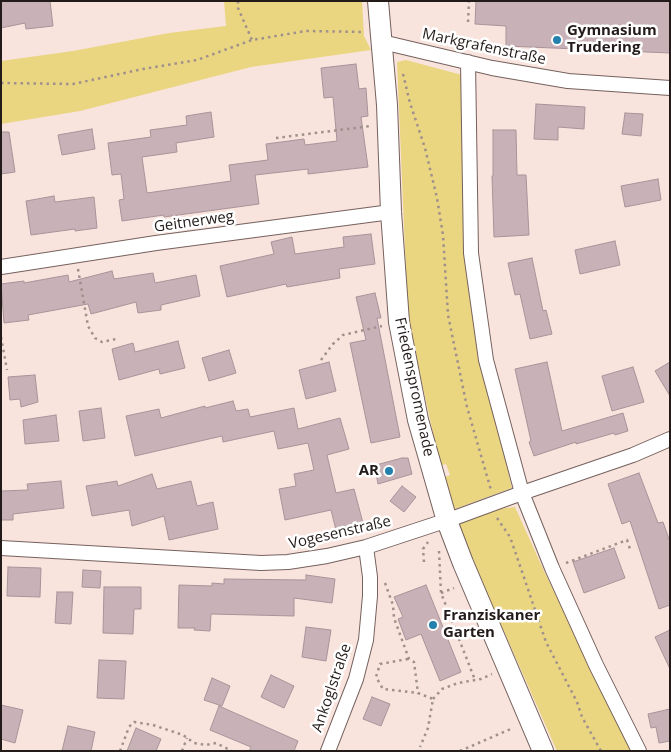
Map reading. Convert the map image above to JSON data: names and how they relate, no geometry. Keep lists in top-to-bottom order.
{
  "streets": {
    "street": [
      "Markgrafenstraße",
      "Geitnerweg",
      "Friedenspromenade",
      "Vogesenstraße",
      "Ankoglstraße"
    ]
  },
  "crossings": [
    ["Markgrafenstraße", "Friedenspromenade"],
    ["Geitnerweg", "Friedenspromenade"],
    ["Friedenspromenade", "Vogesenstraße"],
    ["Vogesenstraße", "Ankoglstraße"]
  ],
  "places": ["Gymnasium Trudering", "AR", "Franziskaner Garten"]
}
